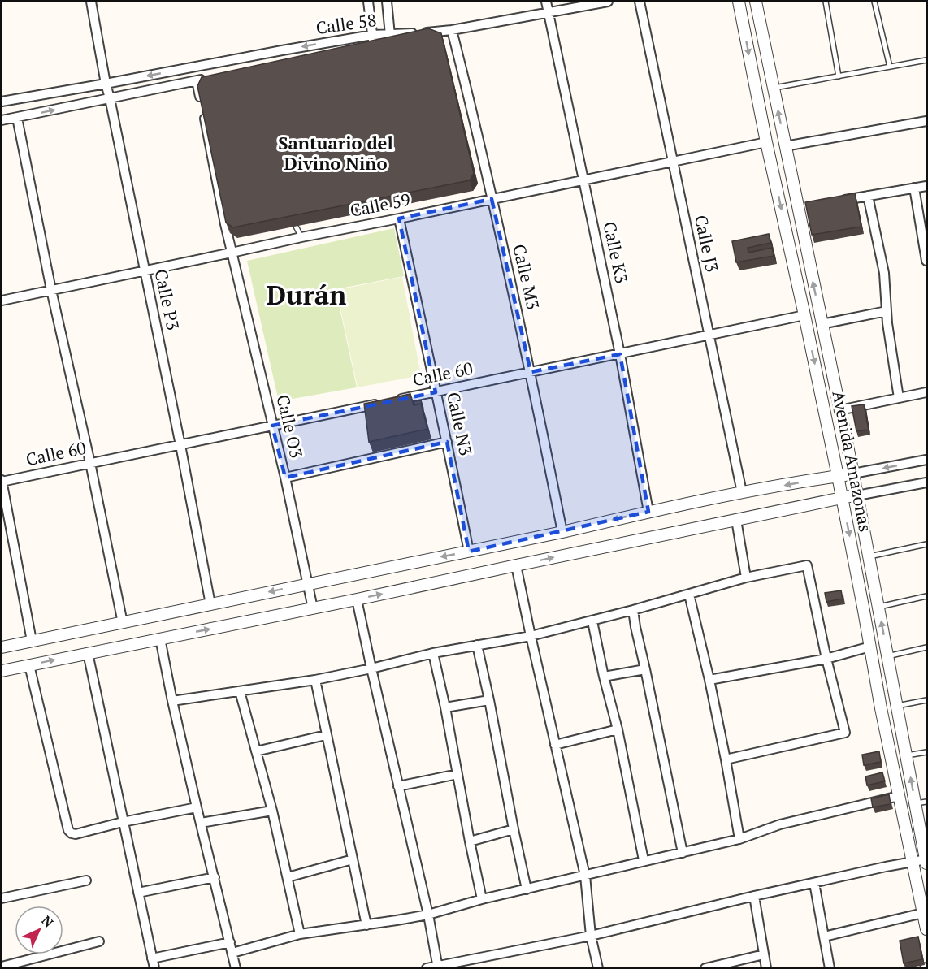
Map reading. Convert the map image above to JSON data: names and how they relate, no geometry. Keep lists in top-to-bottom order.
{
  "streets": {
    "street": [
      "Calle 58",
      "Calle 59",
      "Calle J3",
      "Calle K3",
      "Calle M3",
      "Calle P3",
      "Calle 60",
      "Calle N3",
      "Calle O3",
      "Avenida Amazonas"
    ]
  },
  "crossings": [
    ["Calle 58", "Calle P3"],
    ["Calle 59", "Calle J3"],
    ["Calle 59", "Calle K3"],
    ["Calle 59", "Calle M3"],
    ["Calle 59", "Calle P3"],
    ["Calle 59", "Calle N3"],
    ["Calle 59", "Calle O3"],
    ["Calle 59", "Avenida Amazonas"],
    ["Calle J3", "Calle 60"],
    ["Calle K3", "Calle 60"],
    ["Calle M3", "Calle 60"],
    ["Calle P3", "Calle 60"],
    ["Calle 60", "Calle N3"],
    ["Calle 60", "Calle O3"],
    ["Calle 60", "Avenida Amazonas"]
  ],
  "districts": ["Santuario del Divino Niño", "Durán"],
  "north": "top right"
}
